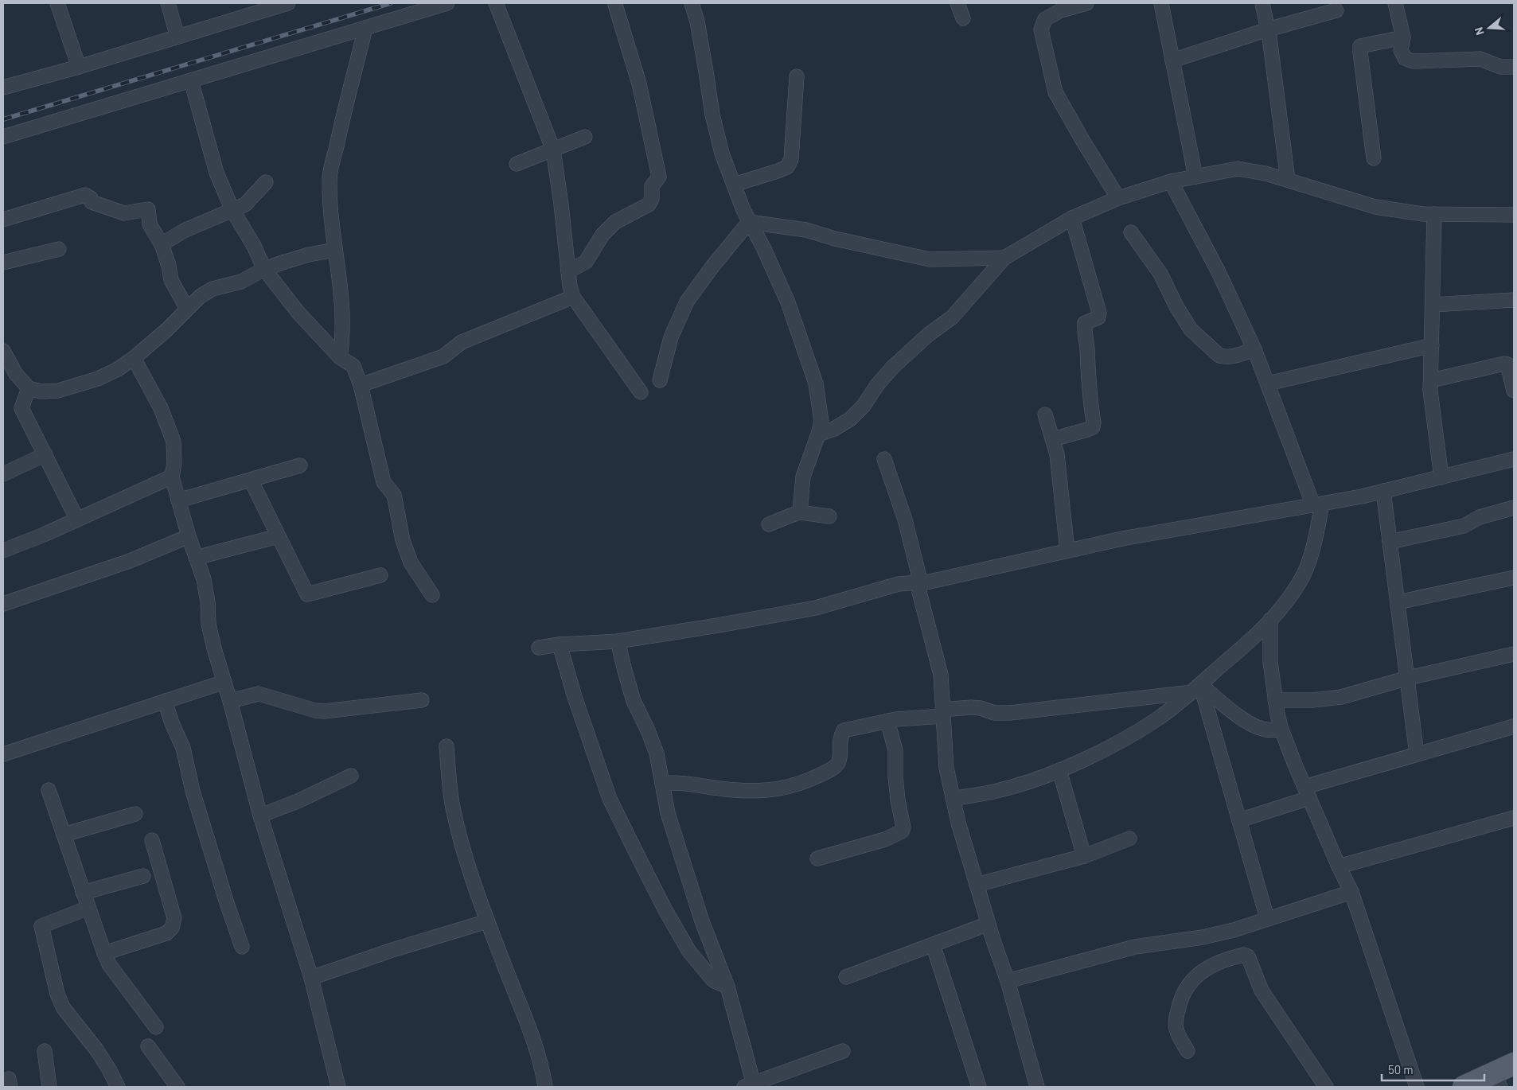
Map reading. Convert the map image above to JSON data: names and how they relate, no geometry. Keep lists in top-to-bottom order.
{
  "scale_bar": "50 m",
  "north": "left"
}
